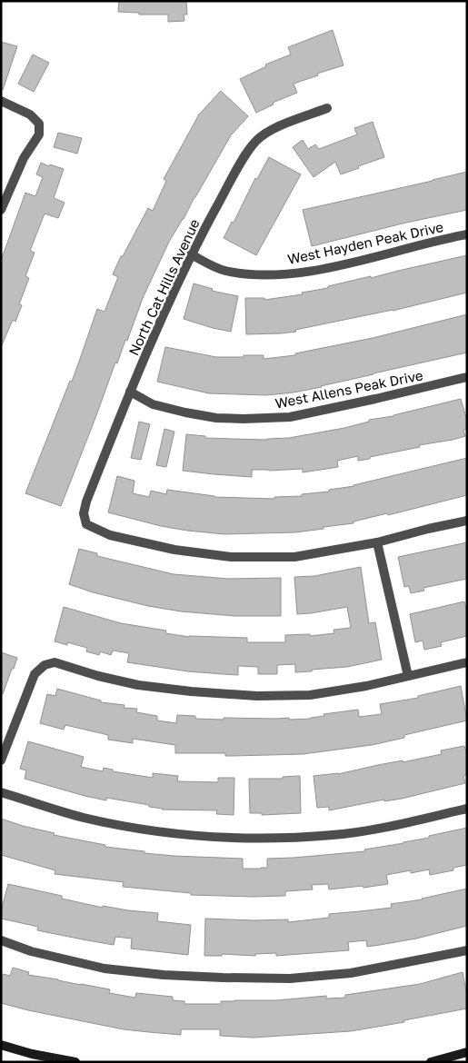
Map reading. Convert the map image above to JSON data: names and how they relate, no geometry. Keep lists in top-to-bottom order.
{
  "streets": {
    "street": ["West Hayden Peak Drive", "North Cat Hills Avenue", "West Allens Peak Drive"]
  },
  "crossings": [
    ["West Hayden Peak Drive", "North Cat Hills Avenue"],
    ["North Cat Hills Avenue", "West Allens Peak Drive"]
  ]
}
